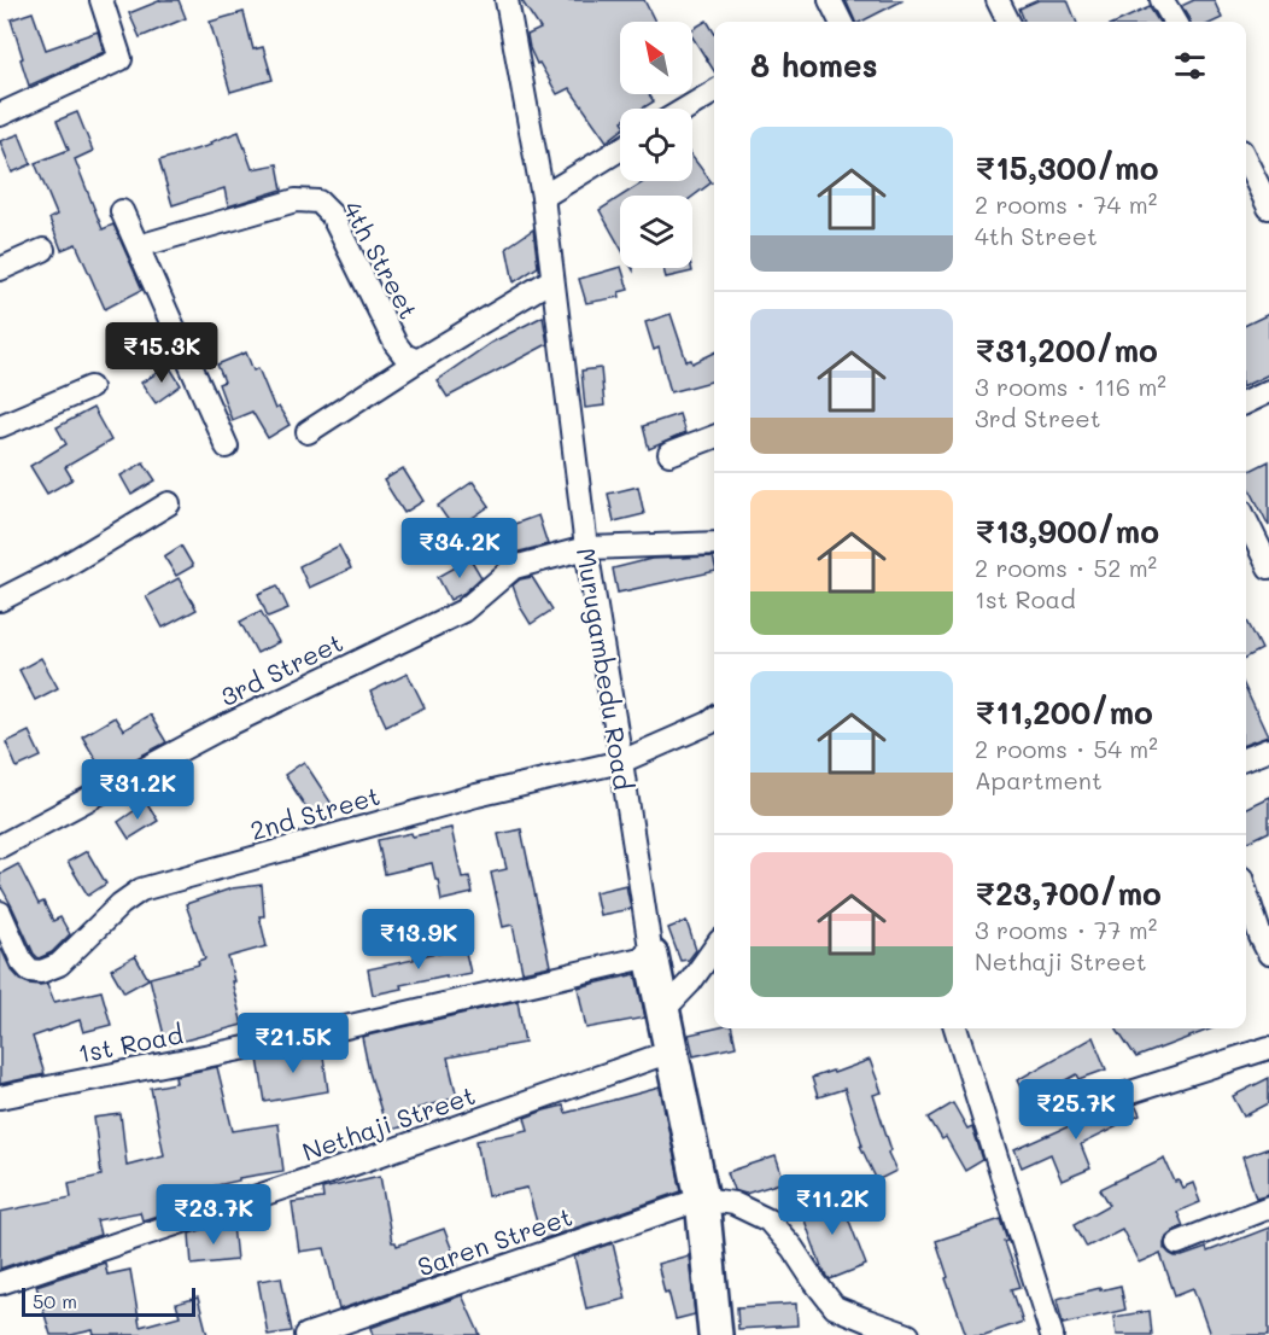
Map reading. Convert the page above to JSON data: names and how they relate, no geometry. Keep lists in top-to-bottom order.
{
  "streets": {
    "street": [
      "4th Street",
      "3rd Street",
      "Murugambedu Road",
      "2nd Street",
      "1st Road",
      "Nethaji Street",
      "Saren Street"
    ]
  },
  "crossings": [
    ["3rd Street", "Murugambedu Road"],
    ["Murugambedu Road", "2nd Street"],
    ["Murugambedu Road", "1st Road"],
    ["Murugambedu Road", "Nethaji Street"],
    ["Murugambedu Road", "Saren Street"]
  ],
  "scale_bar": "50 m",
  "north": "top left",
  "page": {
    "heading": "8 homes",
    "list": [
      {
        "name": "₹15,300/mo",
        "note": "2 rooms · 74 m² · 4th Street"
      },
      {
        "name": "₹31,200/mo",
        "note": "3 rooms · 116 m² · 3rd Street"
      },
      {
        "name": "₹13,900/mo",
        "note": "2 rooms · 52 m² · 1st Road"
      },
      {
        "name": "₹11,200/mo",
        "note": "2 rooms · 54 m² · Apartment"
      },
      {
        "name": "₹23,700/mo",
        "note": "3 rooms · 77 m² · Nethaji Street"
      }
    ],
    "price": [
      "₹15.3K",
      "₹34.2K",
      "₹31.2K",
      "₹13.9K",
      "₹21.5K",
      "₹25.7K",
      "₹11.2K",
      "₹23.7K"
    ],
    "scale": "50 m"
  }
}
